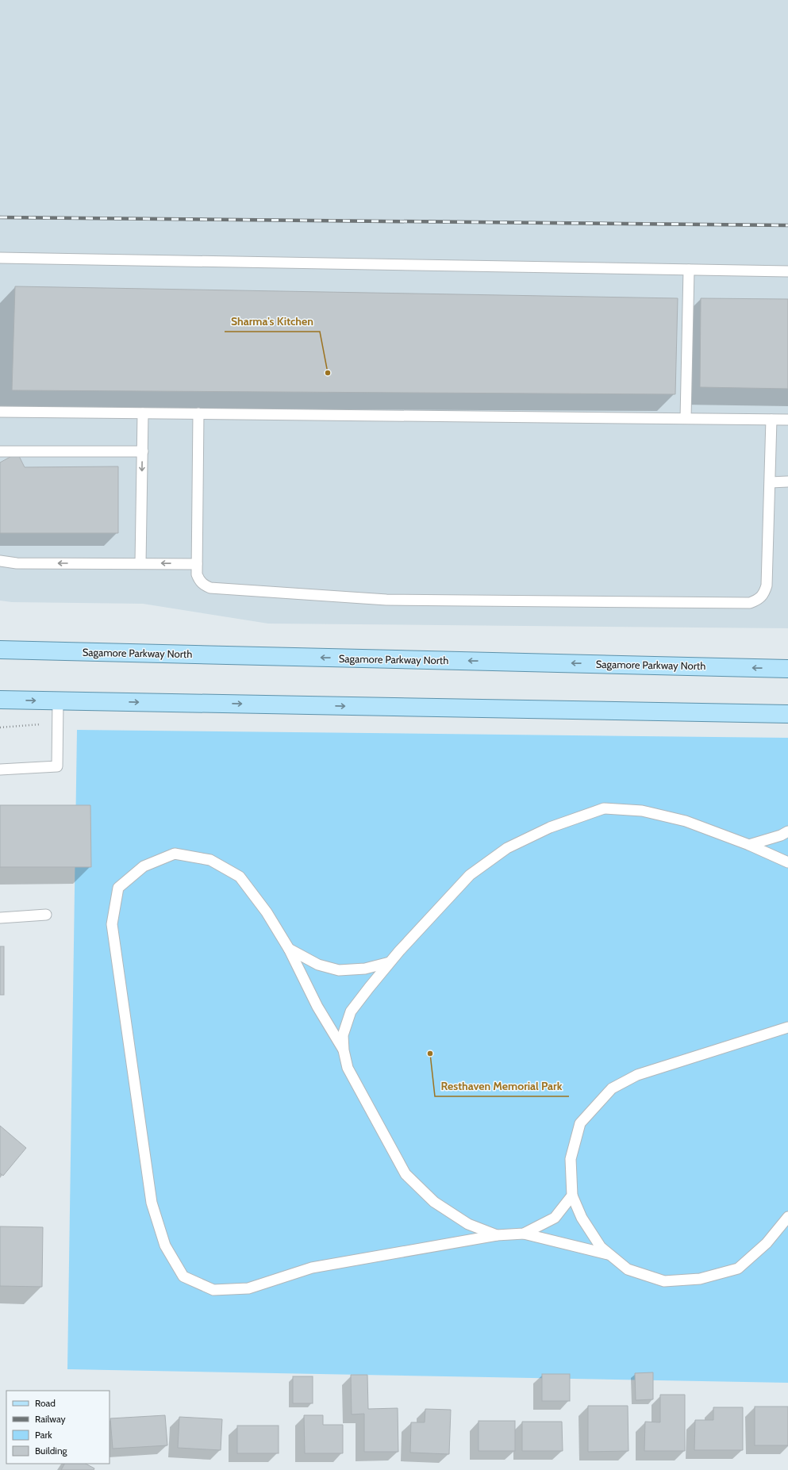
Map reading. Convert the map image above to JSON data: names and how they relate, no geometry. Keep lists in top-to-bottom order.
{
  "streets": {
    "main road": ["Sagamore Parkway North"]
  },
  "places": ["Sharma's Kitchen", "Resthaven Memorial Park"],
  "legend": [
    "Road",
    "Railway",
    "Park",
    "Building"
  ]
}
